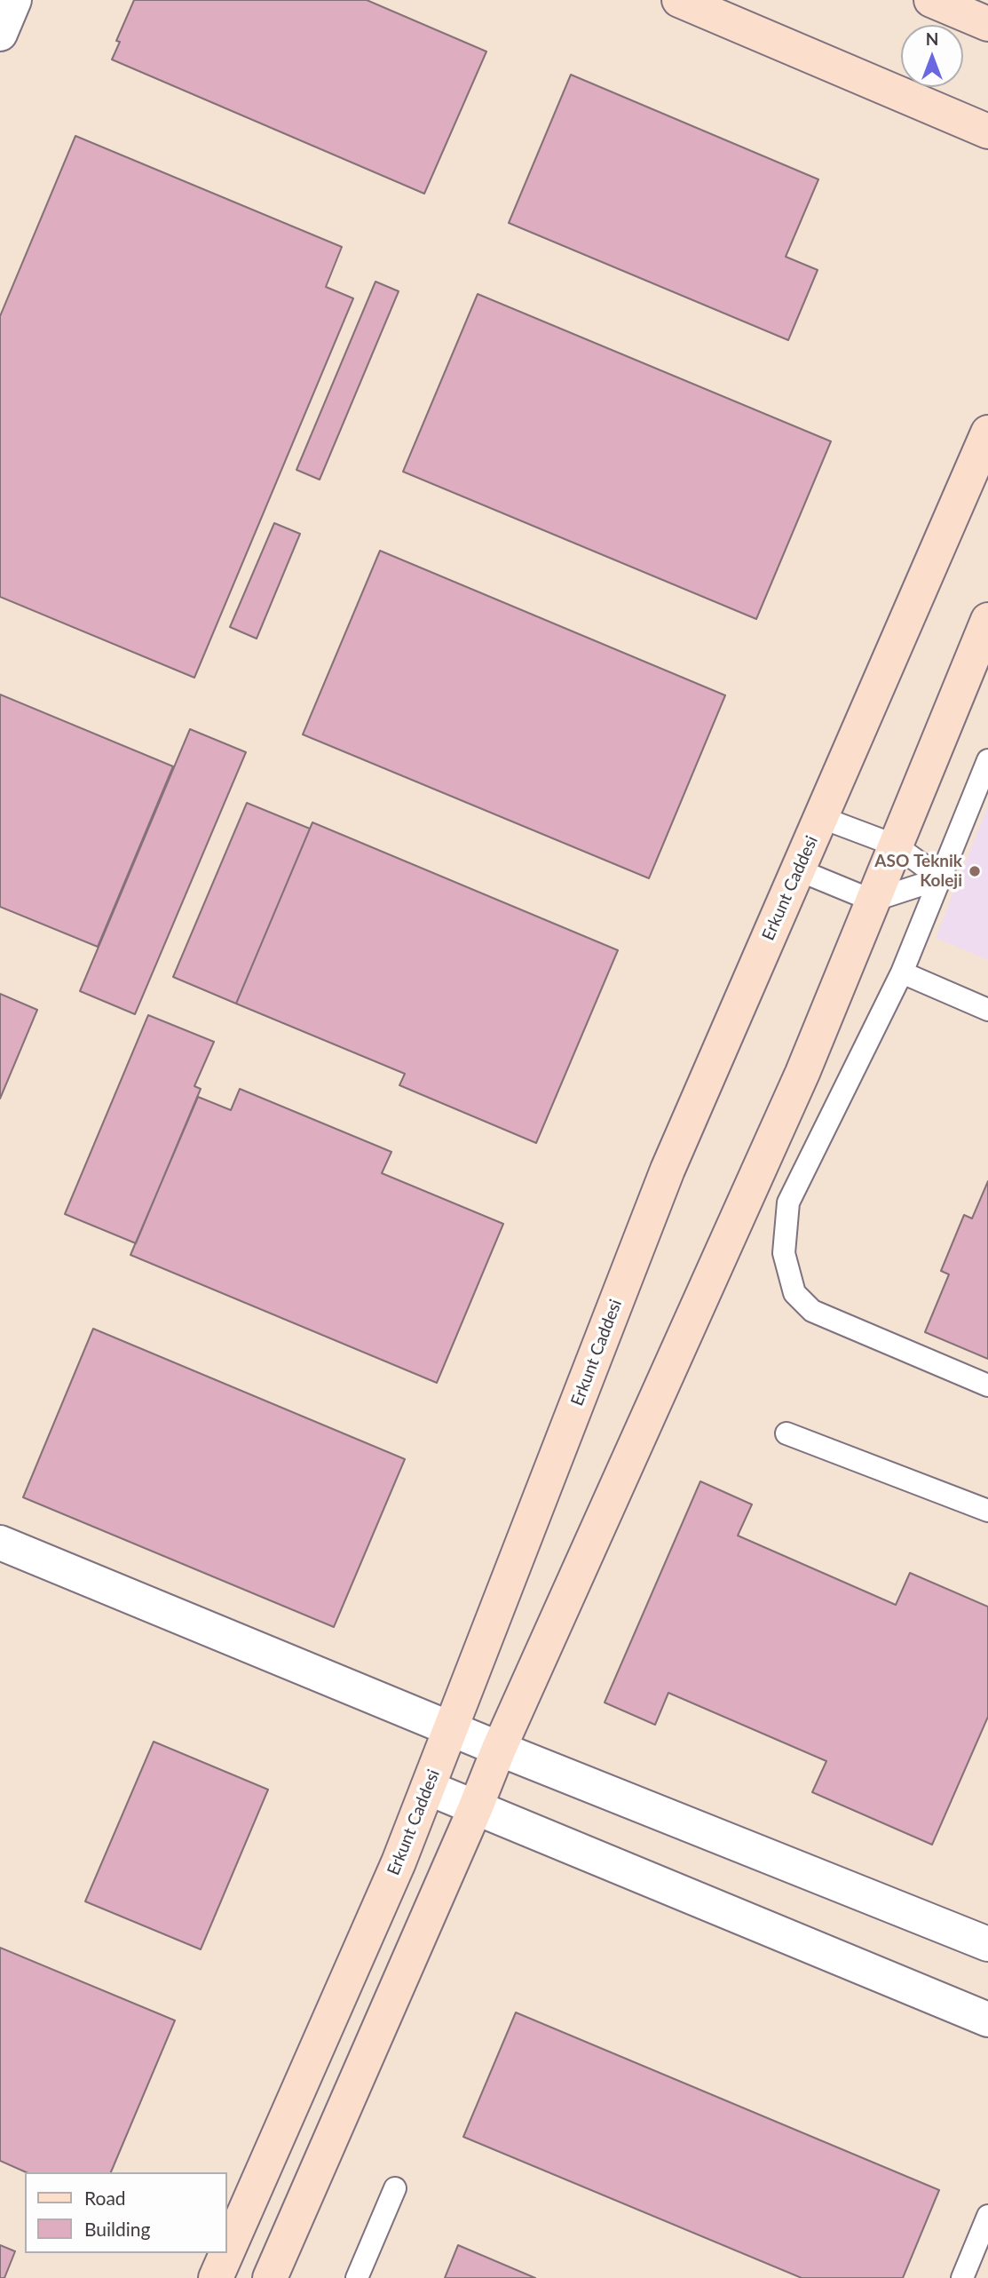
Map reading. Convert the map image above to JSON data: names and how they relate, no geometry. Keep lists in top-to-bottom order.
{
  "streets": {
    "street": ["Erkunt Caddesi"]
  },
  "places": ["ASO Teknik Koleji"],
  "legend": ["Road", "Building"],
  "north": "top"
}
